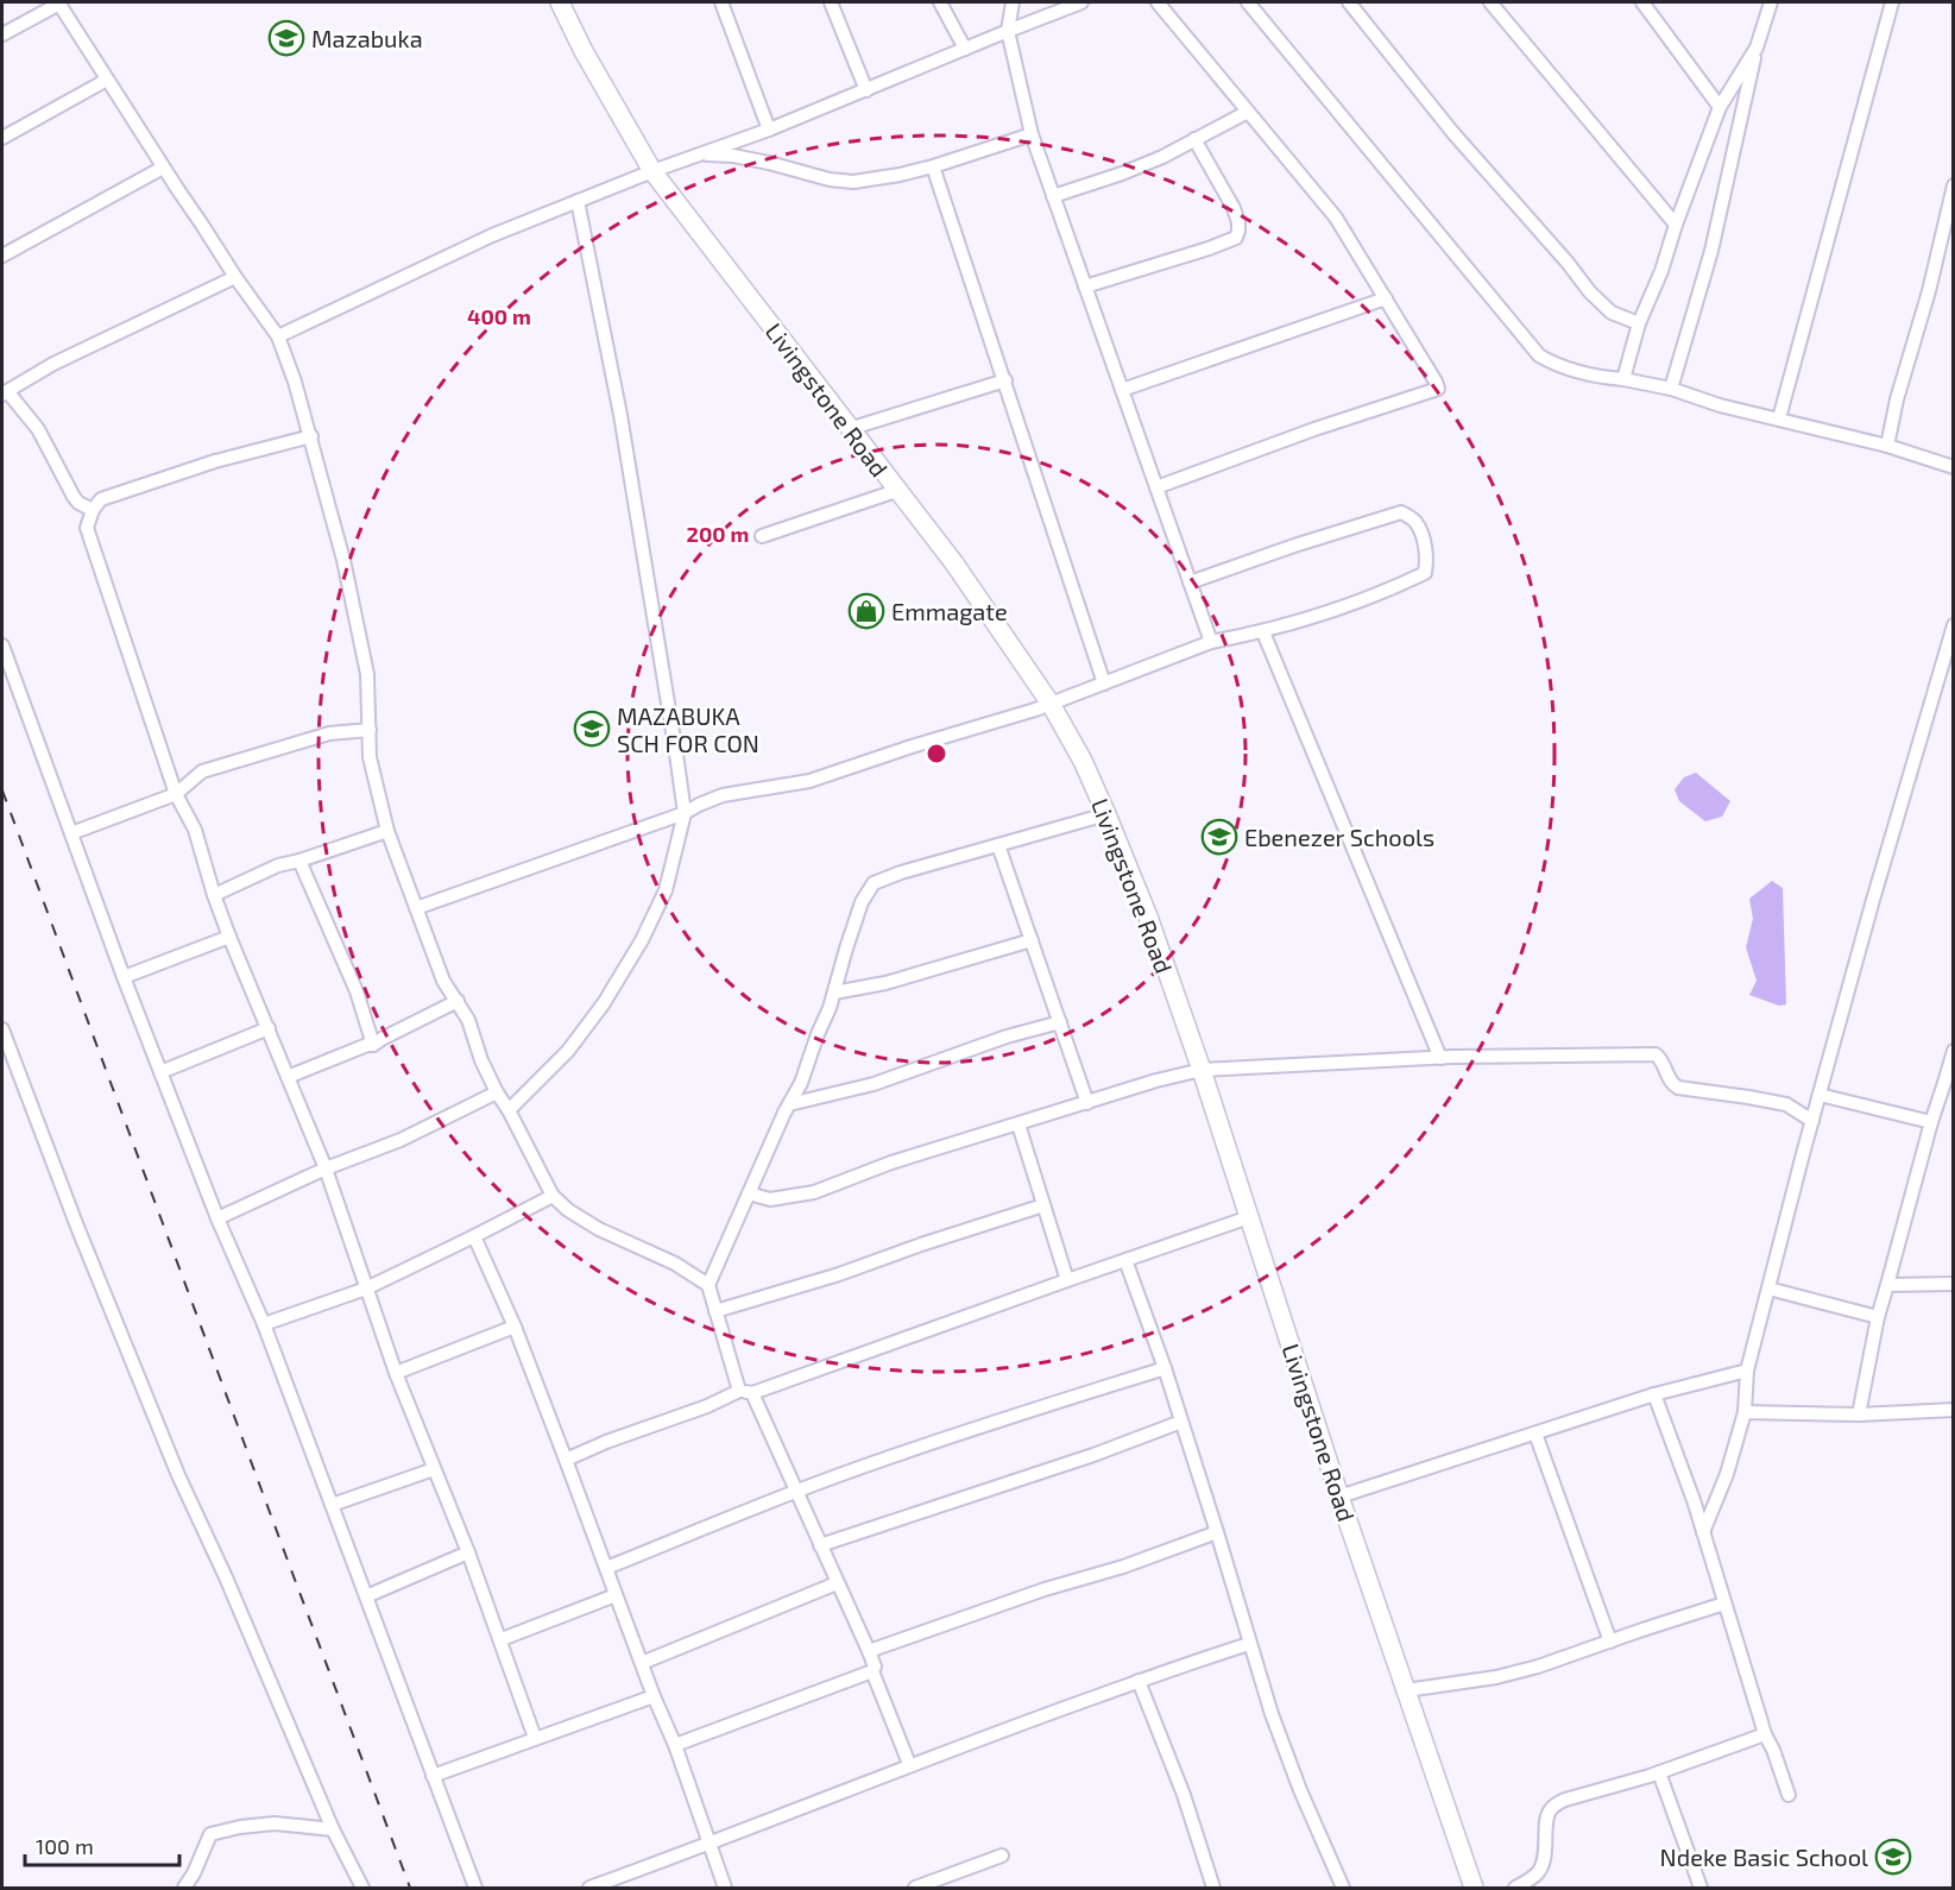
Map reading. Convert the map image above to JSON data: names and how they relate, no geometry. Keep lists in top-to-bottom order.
{
  "streets": {
    "highway": ["Livingstone Road"]
  },
  "places": {
    "school or university": [
      "Mazabuka",
      "MAZABUKA SCH FOR CON",
      "Ebenezer Schools",
      "Ndeke Basic School"
    ],
    "shop": ["Emmagate"]
  },
  "scale_bar": "100 m",
  "rings": ["400 m", "200 m"]
}
